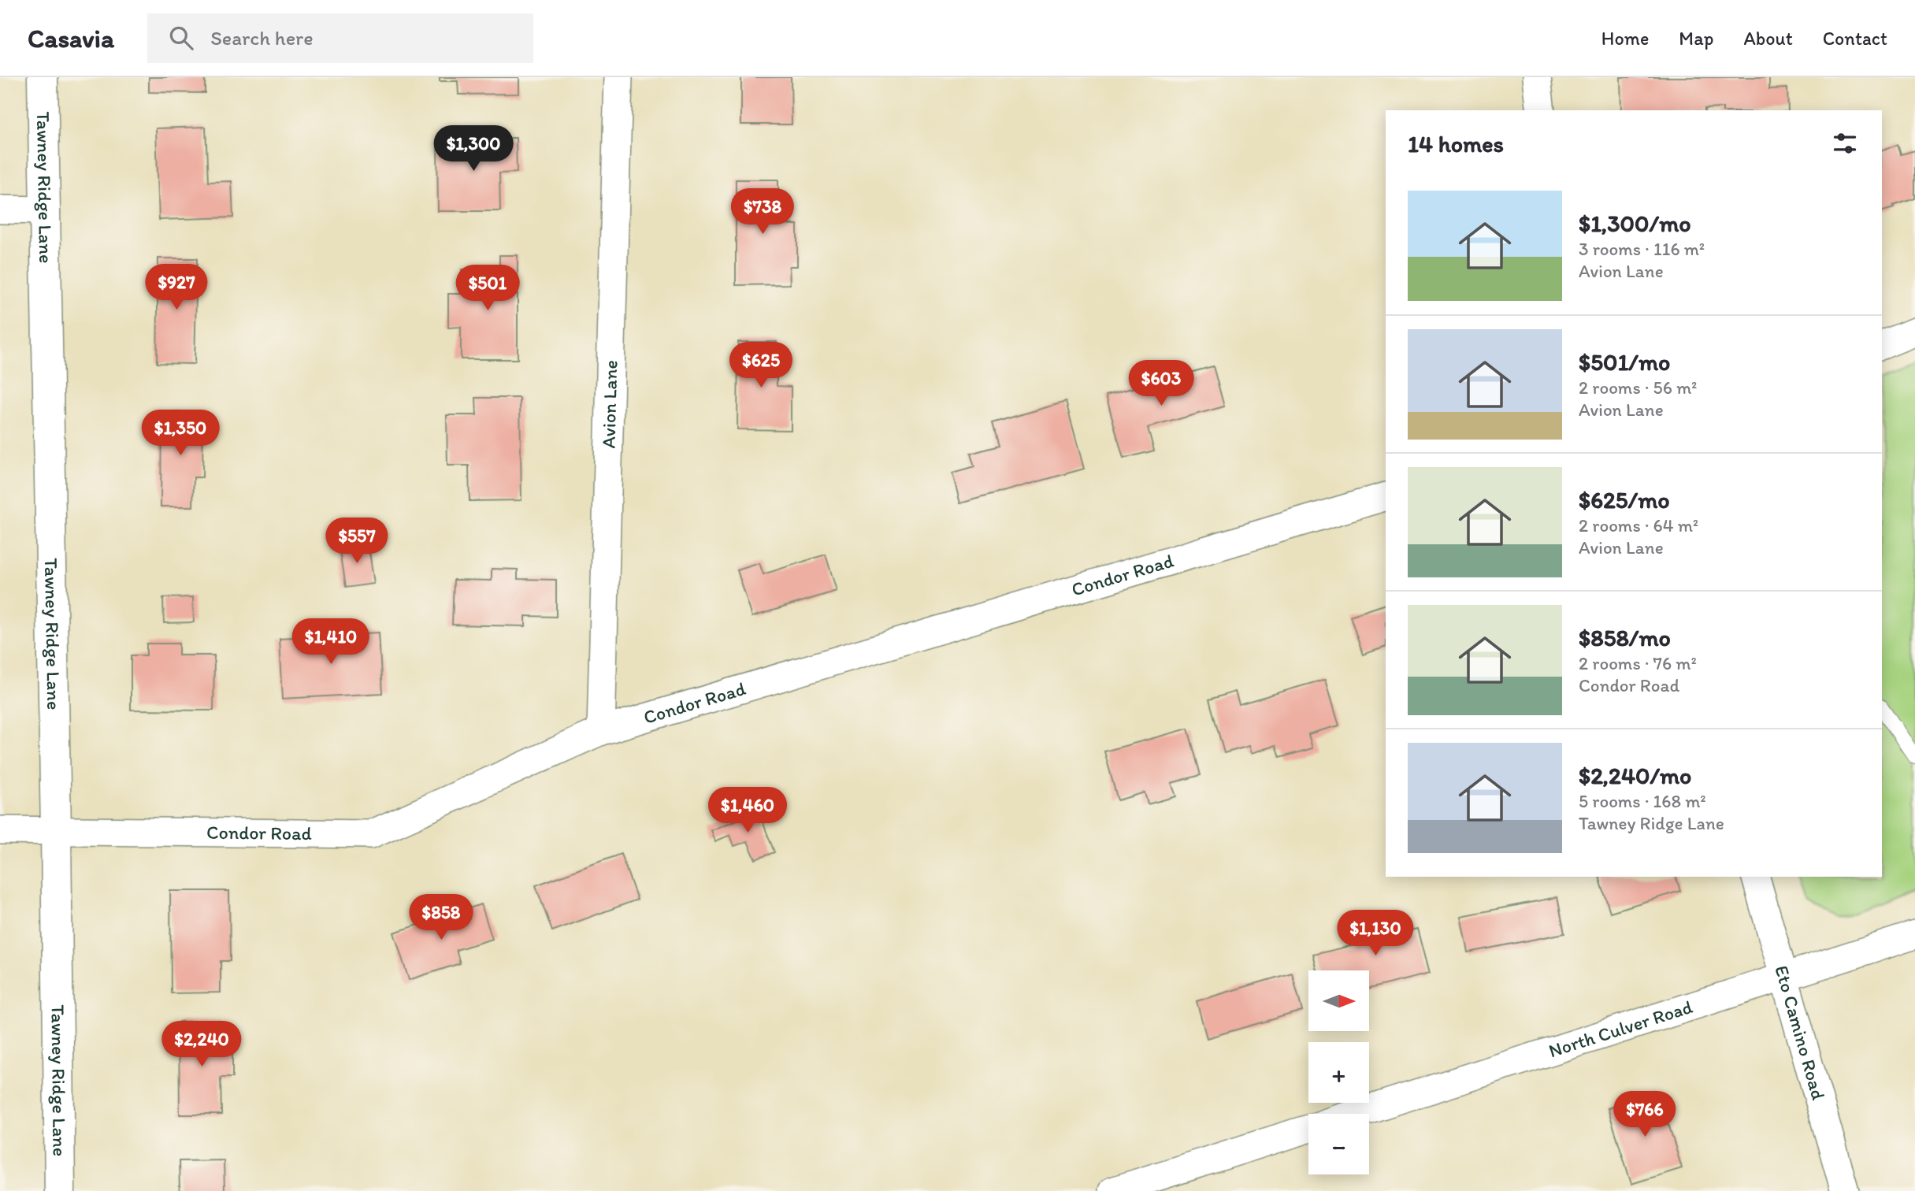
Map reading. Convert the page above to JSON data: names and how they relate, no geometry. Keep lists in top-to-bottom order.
{
  "streets": {
    "street": [
      "Tawney Ridge Lane",
      "Avion Lane",
      "Condor Road",
      "North Culver Road",
      "Eto Camino Road"
    ]
  },
  "crossings": [
    ["Tawney Ridge Lane", "Condor Road"],
    ["Avion Lane", "Condor Road"],
    ["North Culver Road", "Eto Camino Road"]
  ],
  "north": "right",
  "page": {
    "header": "Casavia",
    "search": "Search here",
    "nav": [
      "Home",
      "Map",
      "About",
      "Contact"
    ],
    "heading": "14 homes",
    "price": [
      "$1,300",
      "$738",
      "$927",
      "$501",
      "$625",
      "$603",
      "$1,350",
      "$557",
      "$1,410",
      "$1,460",
      "$858",
      "$1,130",
      "$2,240",
      "$766"
    ],
    "list": [
      {
        "name": "$1,300/mo",
        "note": "3 rooms · 116 m² · Avion Lane"
      },
      {
        "name": "$501/mo",
        "note": "2 rooms · 56 m² · Avion Lane"
      },
      {
        "name": "$625/mo",
        "note": "2 rooms · 64 m² · Avion Lane"
      },
      {
        "name": "$858/mo",
        "note": "2 rooms · 76 m² · Condor Road"
      },
      {
        "name": "$2,240/mo",
        "note": "5 rooms · 168 m² · Tawney Ridge Lane"
      }
    ],
    "map_buttons": ["+", "−"]
  }
}
